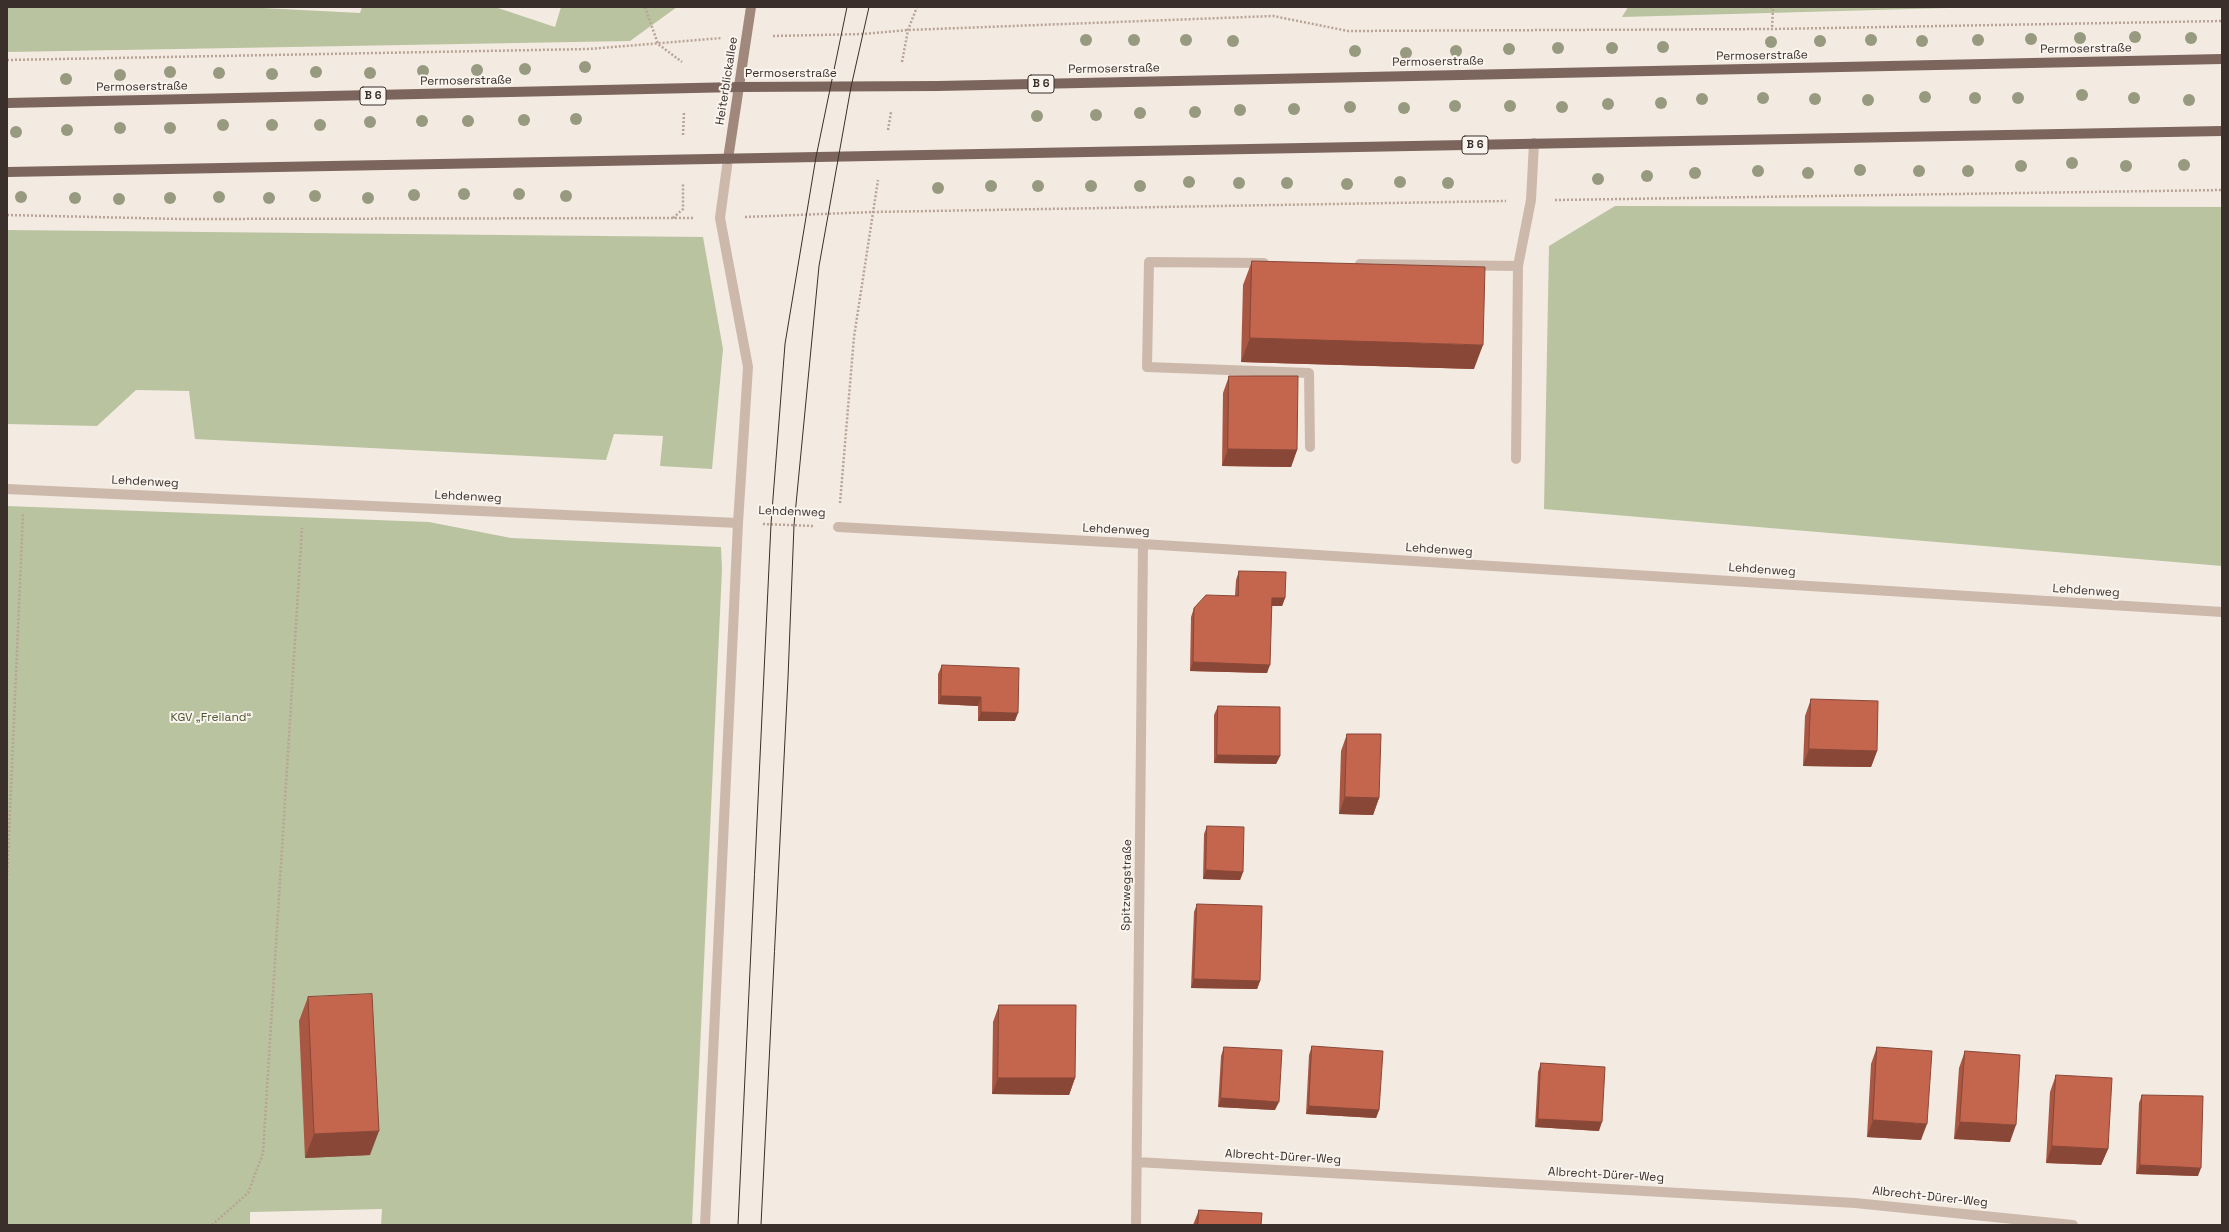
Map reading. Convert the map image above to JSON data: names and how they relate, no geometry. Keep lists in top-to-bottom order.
{
  "streets": {
    "main road": ["Permoserstraße", "Heiterblickallee", "B 6"],
    "street": ["Lehdenweg", "Spitzwegstraße", "Albrecht-Dürer-Weg"]
  },
  "crossings": [
    ["Permoserstraße", "Heiterblickallee"],
    ["Heiterblickallee", "B 6"],
    ["Lehdenweg", "Spitzwegstraße"],
    ["Spitzwegstraße", "Albrecht-Dürer-Weg"]
  ],
  "parks": ["KGV „Freiland“"]
}
